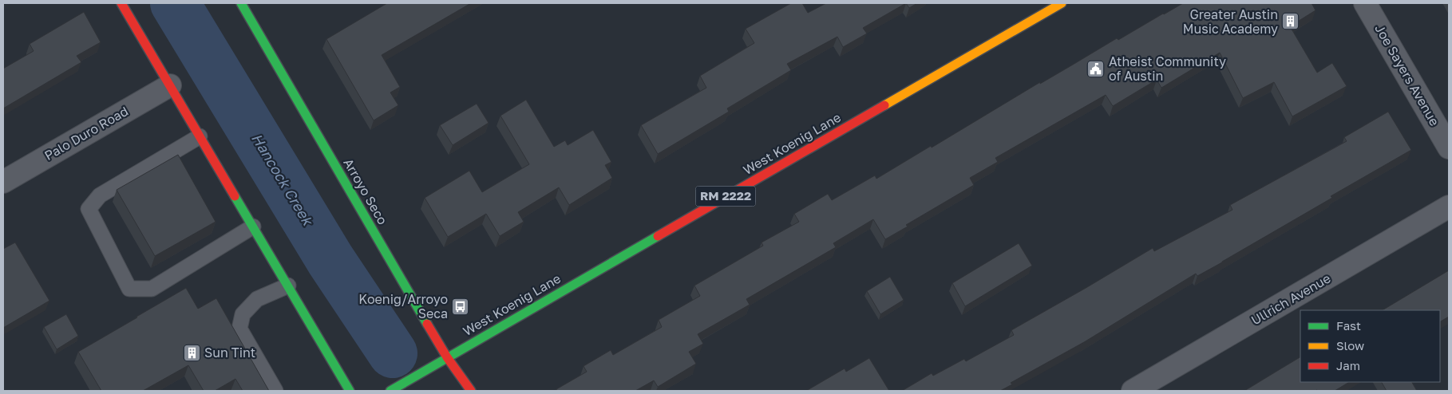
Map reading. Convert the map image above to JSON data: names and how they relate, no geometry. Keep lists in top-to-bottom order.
{
  "streets": {
    "street": [
      "Joe Sayers Avenue",
      "Palo Duro Road",
      "West Koenig Lane",
      "Arroyo Seco",
      "RM 2222",
      "Ullrich Avenue"
    ]
  },
  "crossings": [
    ["West Koenig Lane", "Arroyo Seco"]
  ],
  "water": ["Hancock Creek"],
  "places": {
    "building": ["Greater Austin Music Academy", "Sun Tint"],
    "public building": ["Atheist Community of Austin"],
    "bus stop": ["Koenig/Arroyo Seca"]
  },
  "legend": ["Fast", "Slow", "Jam"]
}
